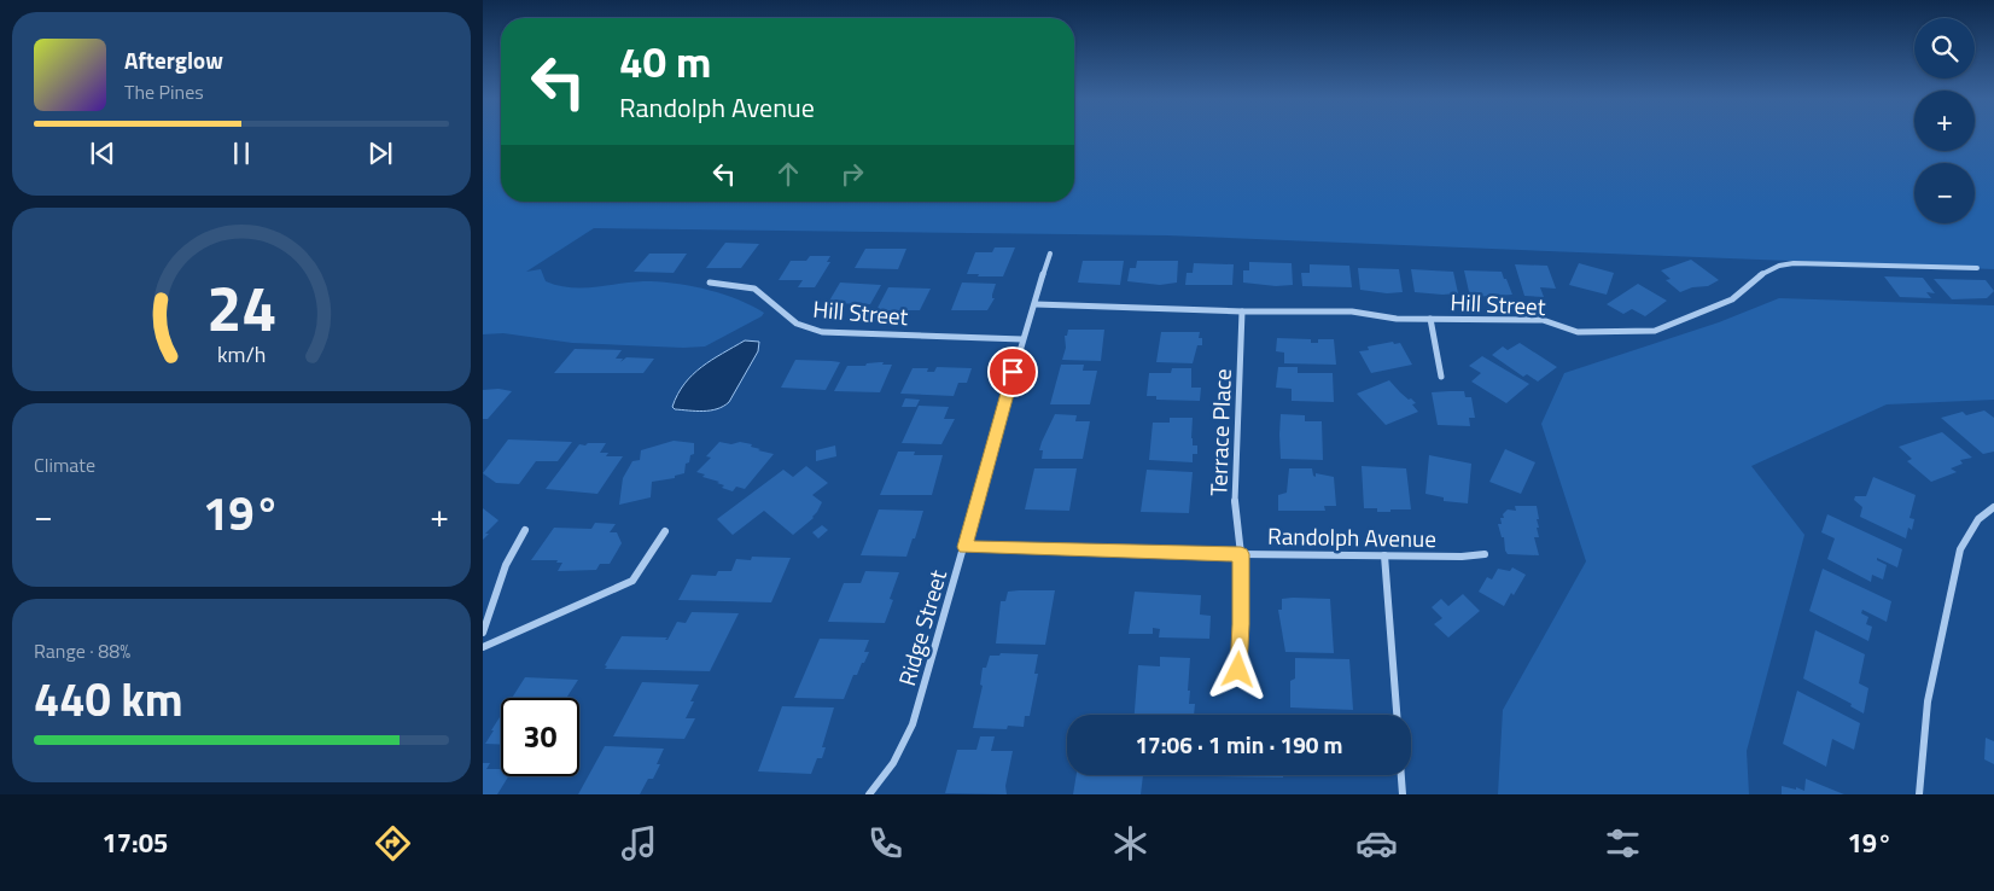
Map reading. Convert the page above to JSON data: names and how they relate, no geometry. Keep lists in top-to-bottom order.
{
  "streets": {
    "street": [
      "Hill Street",
      "Terrace Place",
      "Randolph Avenue",
      "Ridge Street"
    ]
  },
  "crossings": [
    ["Hill Street", "Terrace Place"],
    ["Hill Street", "Ridge Street"],
    ["Terrace Place", "Randolph Avenue"],
    ["Randolph Avenue", "Ridge Street"]
  ],
  "page": {
    "map_buttons": ["+", "−"],
    "turn": ["40 m", "Randolph Avenue"],
    "song": ["Afterglow", "The Pines"],
    "tile": [
      "Climate",
      ["Range · 88%", "440 km"]
    ],
    "heat": ["−", "19°", "+"],
    "limit": "30",
    "trip": "17:06 · 1 min · 190 m",
    "tabs": ["17:05", "19°"],
    "gauge": ["24", "km/h"]
  }
}
